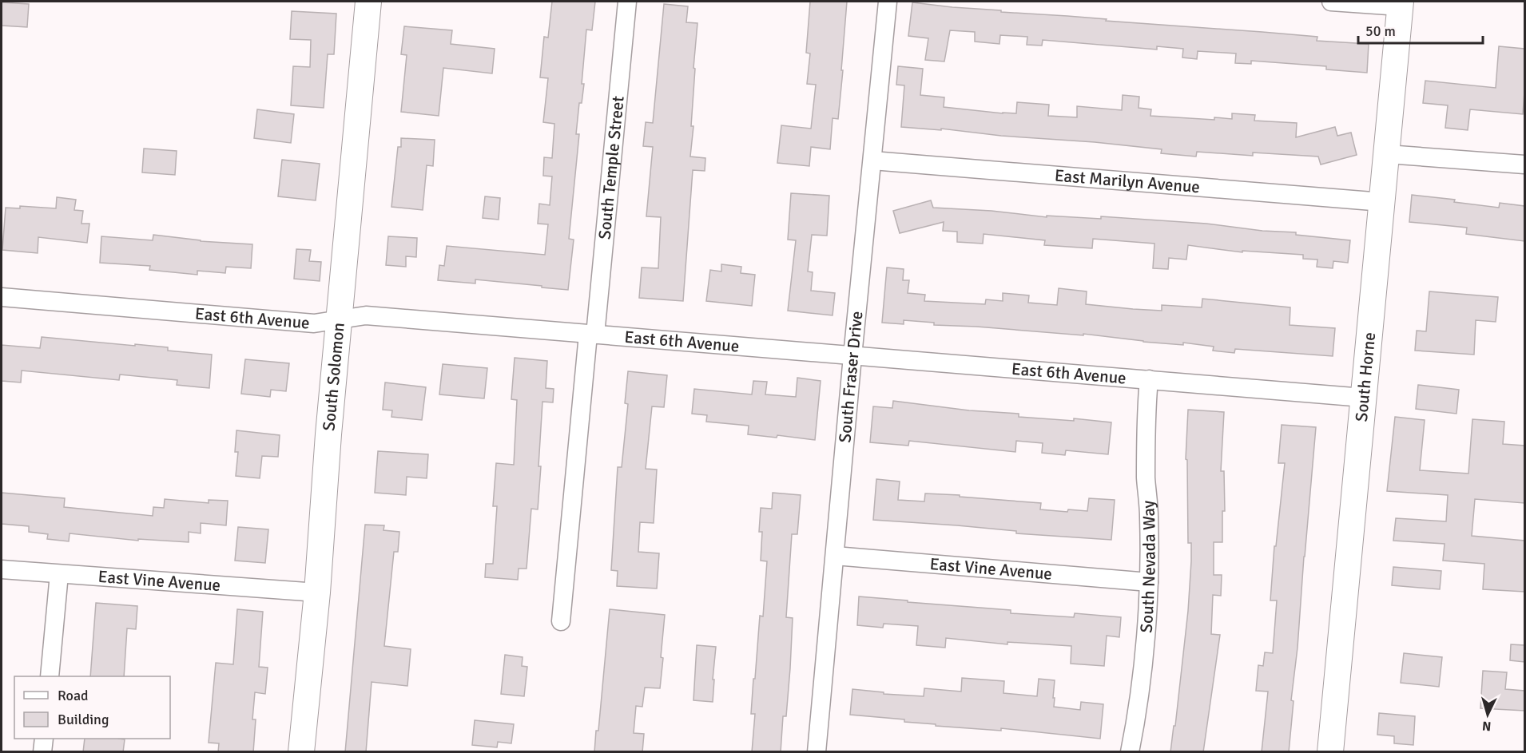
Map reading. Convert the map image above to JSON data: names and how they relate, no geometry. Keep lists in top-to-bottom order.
{
  "streets": {
    "street": [
      "South Temple Street",
      "East Marilyn Avenue",
      "East 6th Avenue",
      "South Solomon",
      "South Fraser Drive",
      "South Horne",
      "South Nevada Way",
      "East Vine Avenue"
    ]
  },
  "crossings": [
    ["South Temple Street", "East 6th Avenue"],
    ["East Marilyn Avenue", "South Fraser Drive"],
    ["East Marilyn Avenue", "South Horne"],
    ["East 6th Avenue", "South Solomon"],
    ["East 6th Avenue", "South Fraser Drive"],
    ["East 6th Avenue", "South Horne"],
    ["East 6th Avenue", "South Nevada Way"],
    ["South Solomon", "East Vine Avenue"],
    ["South Fraser Drive", "East Vine Avenue"],
    ["South Nevada Way", "East Vine Avenue"]
  ],
  "legend": ["Road", "Building"],
  "scale_bar": "50 m",
  "north": "bottom"
}
